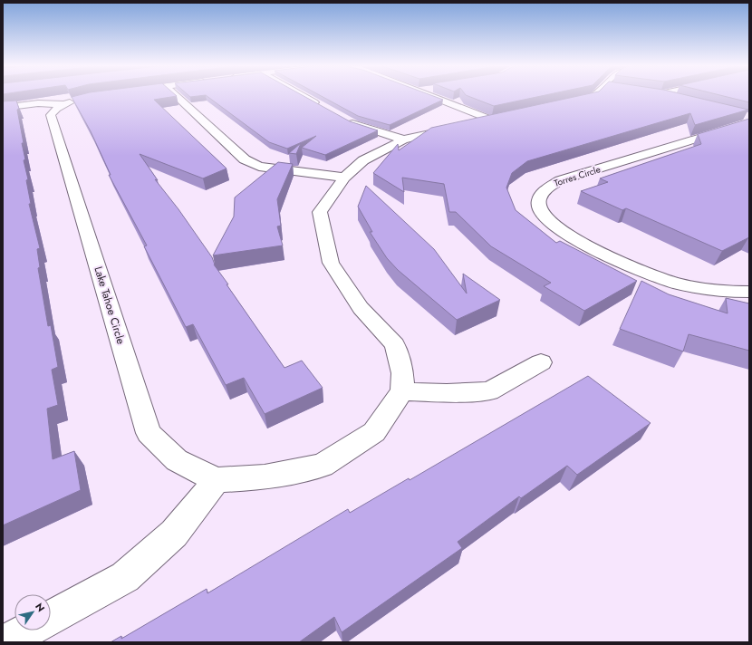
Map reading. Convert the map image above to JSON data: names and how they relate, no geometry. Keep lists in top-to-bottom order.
{
  "streets": {
    "street": ["Torres Circle", "Lake Tahoe Circle"]
  },
  "north": "top right"
}
